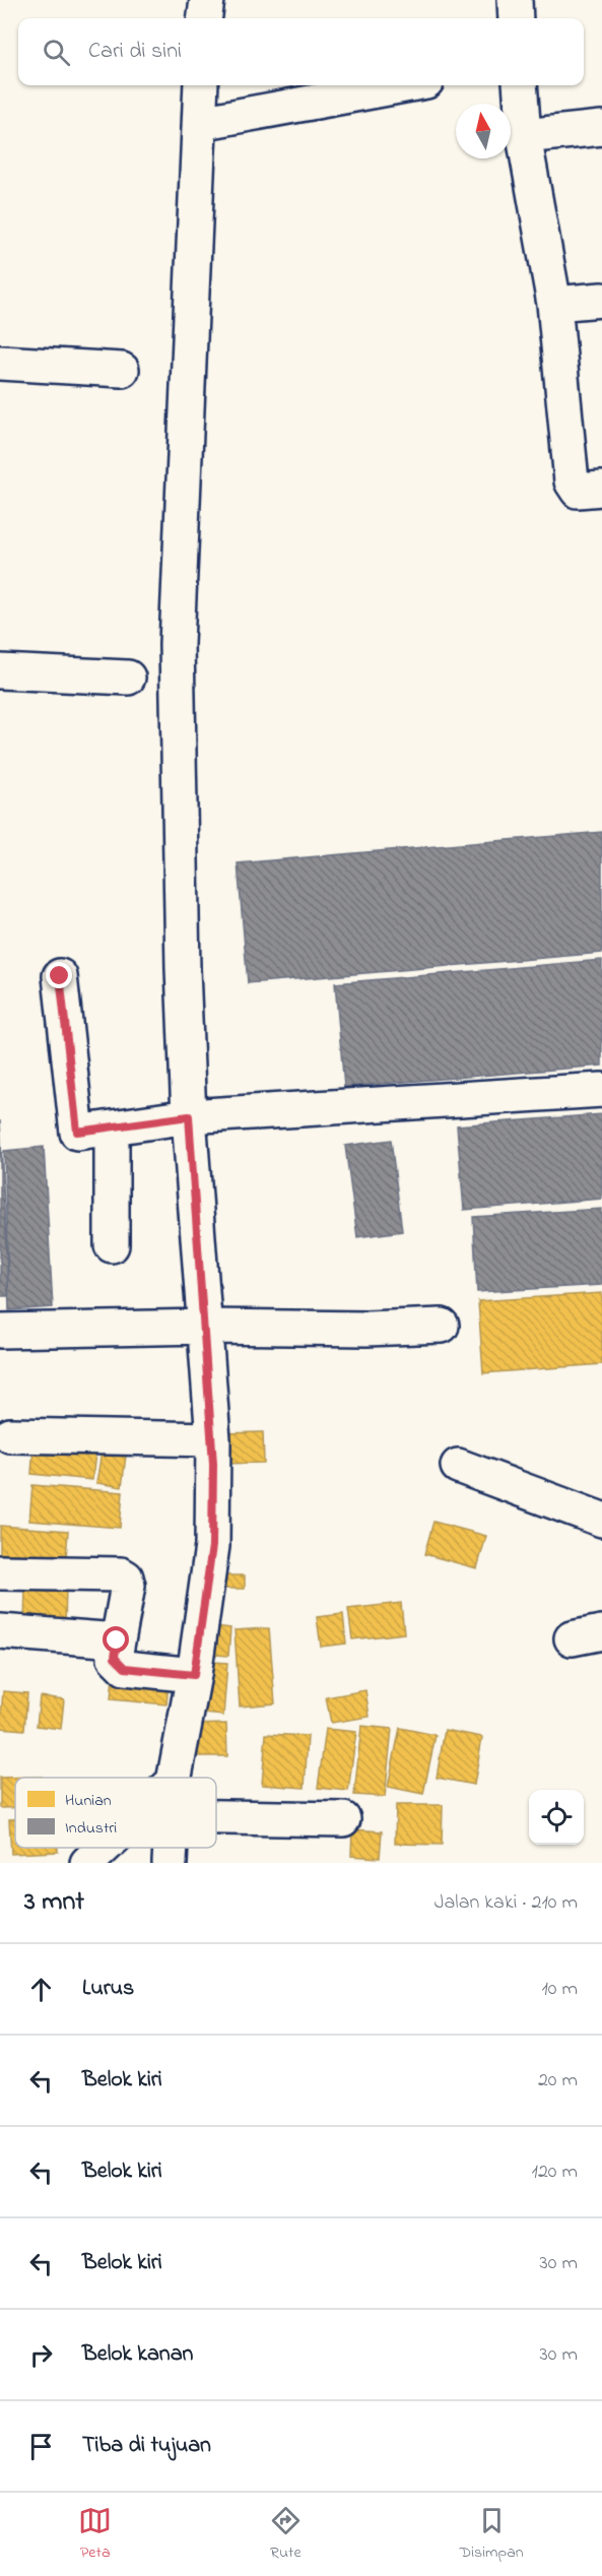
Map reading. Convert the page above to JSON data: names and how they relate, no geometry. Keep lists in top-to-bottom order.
{
  "legend": ["Hunian", "Industri"],
  "north": "top",
  "page": {
    "search": "Cari di sini",
    "heading": ["3 mnt", "Jalan kaki · 210 m"],
    "list": [
      ["Lurus", "10 m"],
      ["Belok kiri", "20 m"],
      ["Belok kiri", "120 m"],
      ["Belok kiri", "30 m"],
      ["Belok kanan", "30 m"],
      "Tiba di tujuan"
    ],
    "nav": ["Peta", "Rute", "Disimpan"]
  }
}
